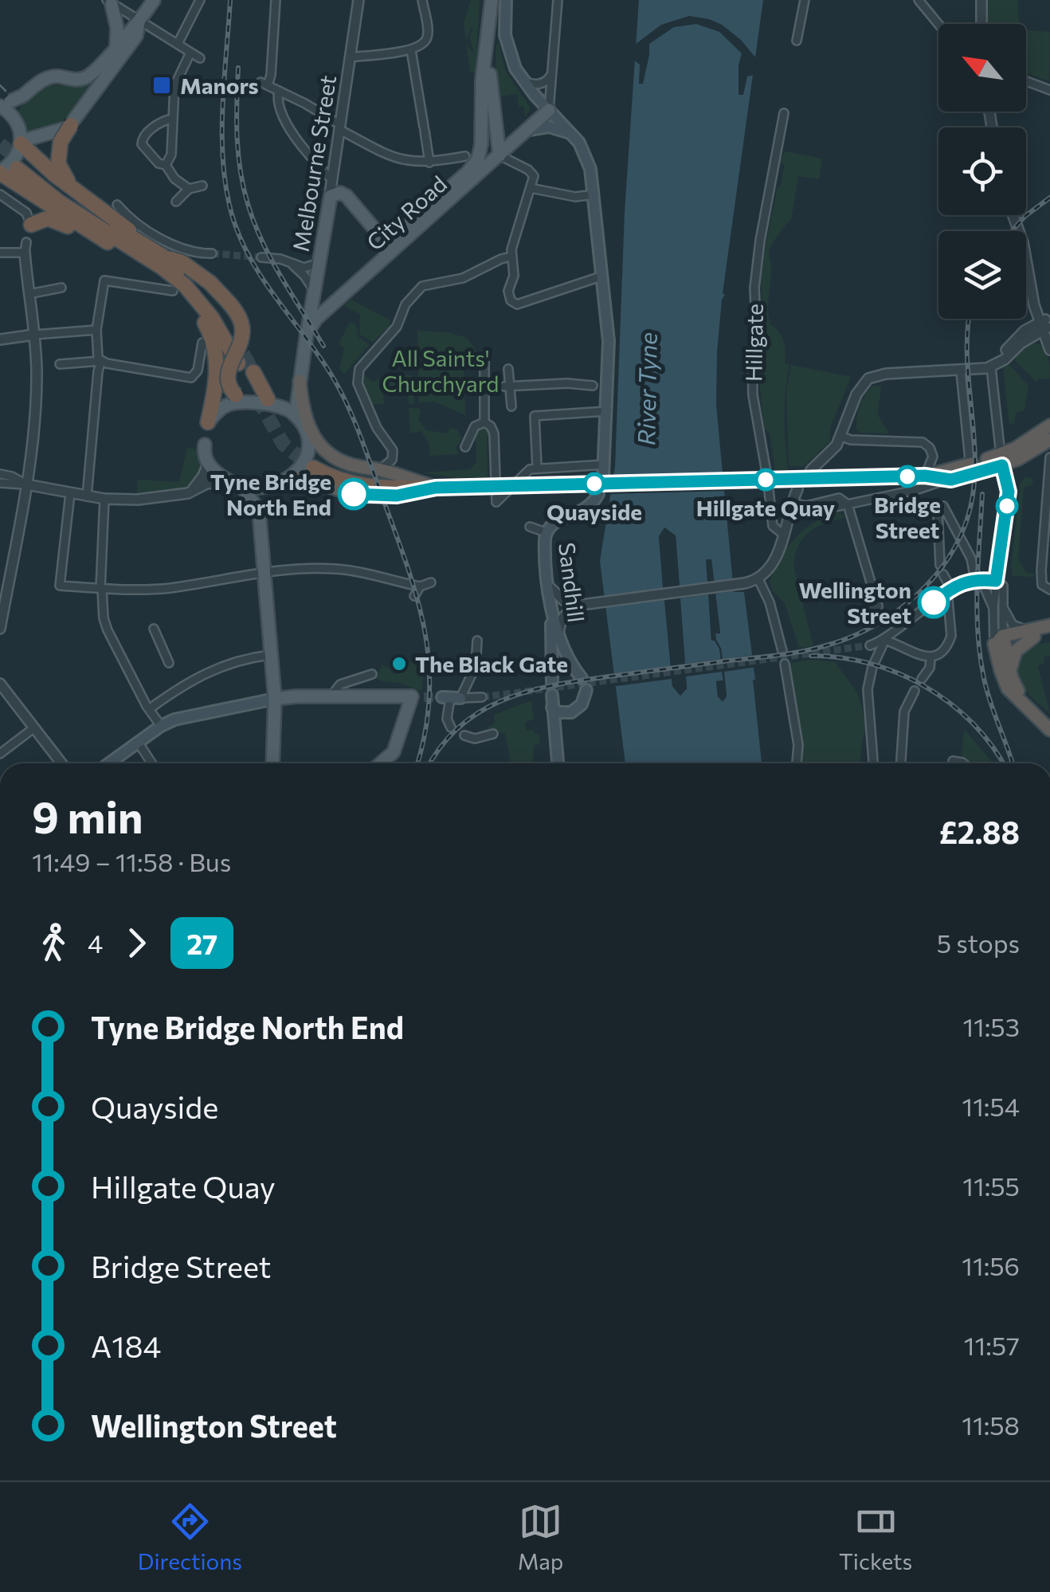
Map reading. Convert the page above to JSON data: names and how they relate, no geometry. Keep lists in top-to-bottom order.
{
  "streets": {
    "main road": ["Melbourne Street", "City Road", "Sandhill"],
    "street": ["Hillgate"]
  },
  "crossings": [
    ["Melbourne Street", "City Road"]
  ],
  "water": ["River Tyne"],
  "parks": ["All Saints' Churchyard"],
  "places": {
    "transit": ["Manors"],
    "other": [
      "Bridge Street",
      "Hillgate Quay",
      "Quayside",
      "Tyne Bridge North End",
      "Wellington Street",
      "The Black Gate"
    ]
  },
  "lines": ["bus line 27"],
  "north": "top left",
  "page": {
    "heading": ["9 min", "11:49 – 11:58 · Bus", "£2.88"],
    "legs": ["4", "27", "5 stops"],
    "list": [
      {
        "name": "Tyne Bridge North End",
        "value": "11:53"
      },
      {
        "name": "Quayside",
        "value": "11:54"
      },
      {
        "name": "Hillgate Quay",
        "value": "11:55"
      },
      {
        "name": "Bridge Street",
        "value": "11:56"
      },
      {
        "name": "A184",
        "value": "11:57"
      },
      {
        "name": "Wellington Street",
        "value": "11:58"
      }
    ],
    "tabs": ["Directions", "Map", "Tickets"]
  }
}
